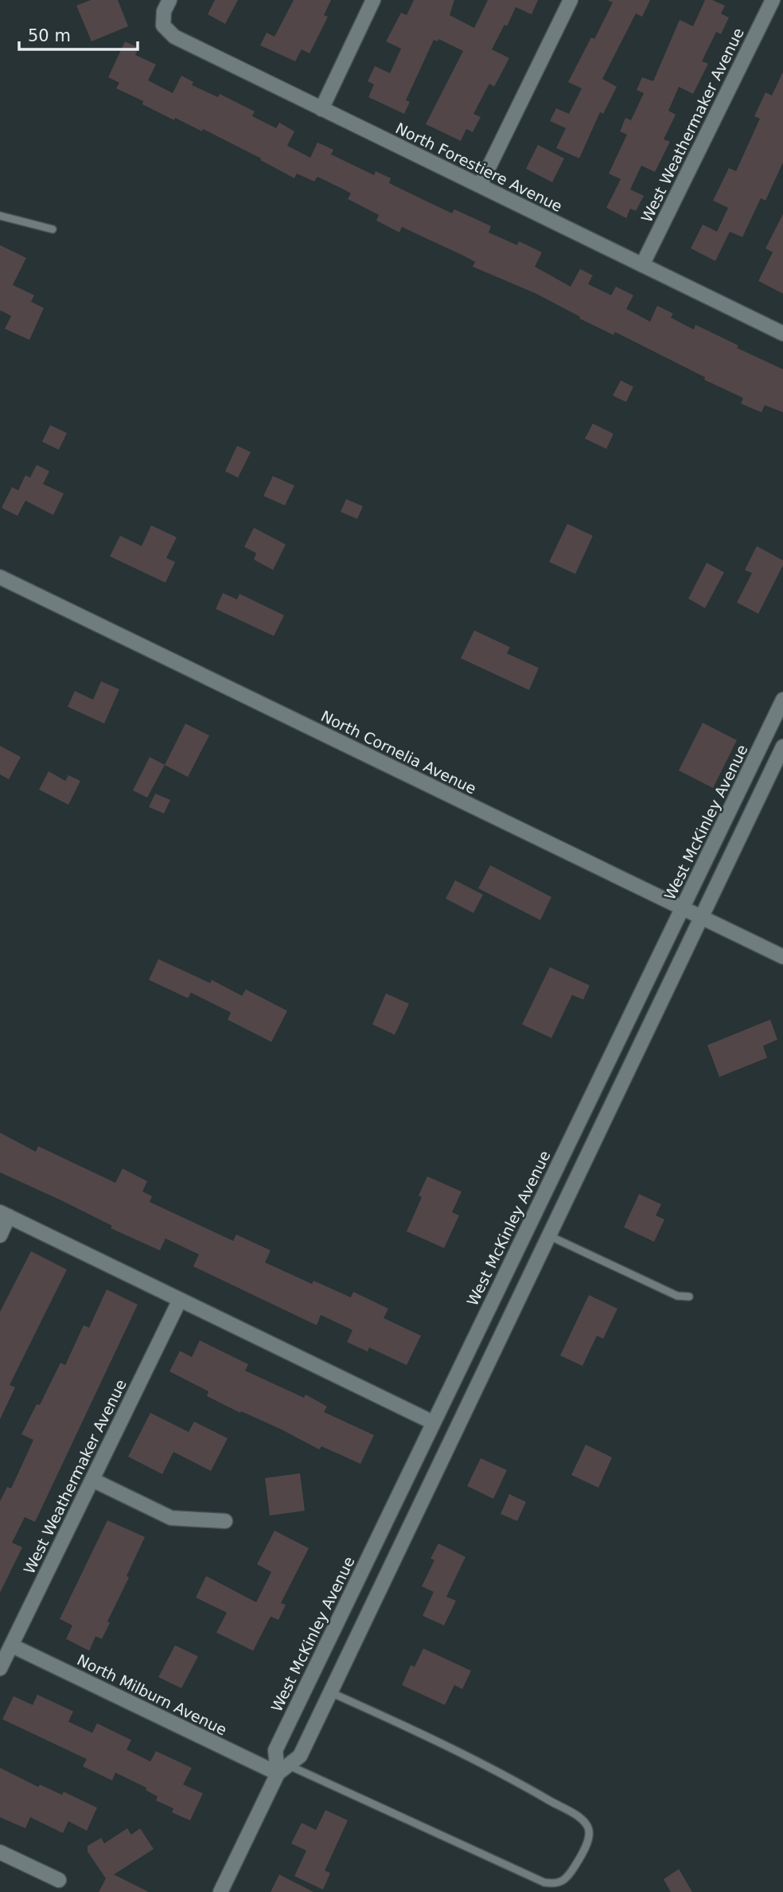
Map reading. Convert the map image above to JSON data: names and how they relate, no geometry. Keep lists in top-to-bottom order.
{
  "streets": {
    "street": [
      "West Weathermaker Avenue",
      "North Forestiere Avenue",
      "North Cornelia Avenue",
      "West McKinley Avenue",
      "North Milburn Avenue"
    ]
  },
  "crossings": [
    ["West Weathermaker Avenue", "North Forestiere Avenue"],
    ["West Weathermaker Avenue", "North Milburn Avenue"],
    ["North Cornelia Avenue", "West McKinley Avenue"],
    ["West McKinley Avenue", "North Milburn Avenue"]
  ],
  "scale_bar": "50 m"
}
